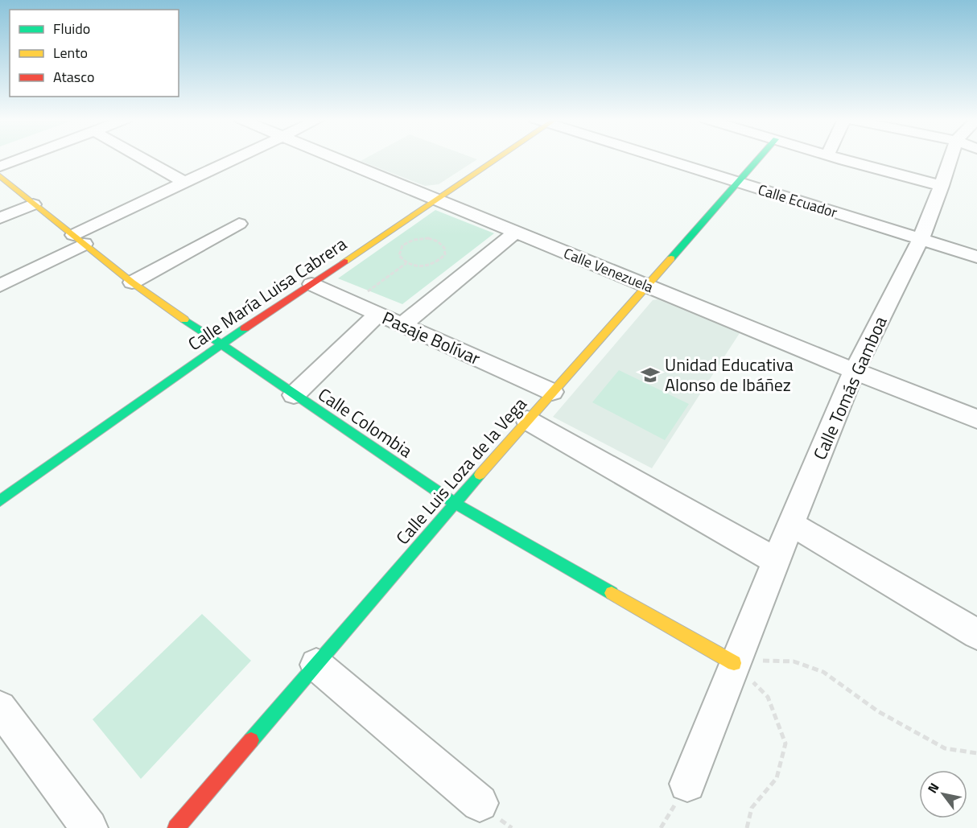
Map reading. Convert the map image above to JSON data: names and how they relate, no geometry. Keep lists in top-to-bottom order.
{
  "streets": {
    "street": [
      "Calle Ecuador",
      "Calle Venezuela",
      "Calle María Luisa Cabrera",
      "Pasaje Bolívar",
      "Calle Tomás Gamboa",
      "Calle Colombia",
      "Calle Luis Loza de la Vega"
    ]
  },
  "crossings": [
    ["Calle Ecuador", "Calle Tomás Gamboa"],
    ["Calle Ecuador", "Calle Luis Loza de la Vega"],
    ["Calle Venezuela", "Calle María Luisa Cabrera"],
    ["Calle Venezuela", "Calle Tomás Gamboa"],
    ["Calle Venezuela", "Calle Luis Loza de la Vega"],
    ["Calle María Luisa Cabrera", "Pasaje Bolívar"],
    ["Calle María Luisa Cabrera", "Calle Colombia"],
    ["Pasaje Bolívar", "Calle Luis Loza de la Vega"],
    ["Calle Tomás Gamboa", "Calle Colombia"],
    ["Calle Colombia", "Calle Luis Loza de la Vega"]
  ],
  "places": {
    "school or university": ["Unidad Educativa Alonso de Ibáñez"]
  },
  "legend": ["Fluido", "Lento", "Atasco"],
  "north": "top left"
}
